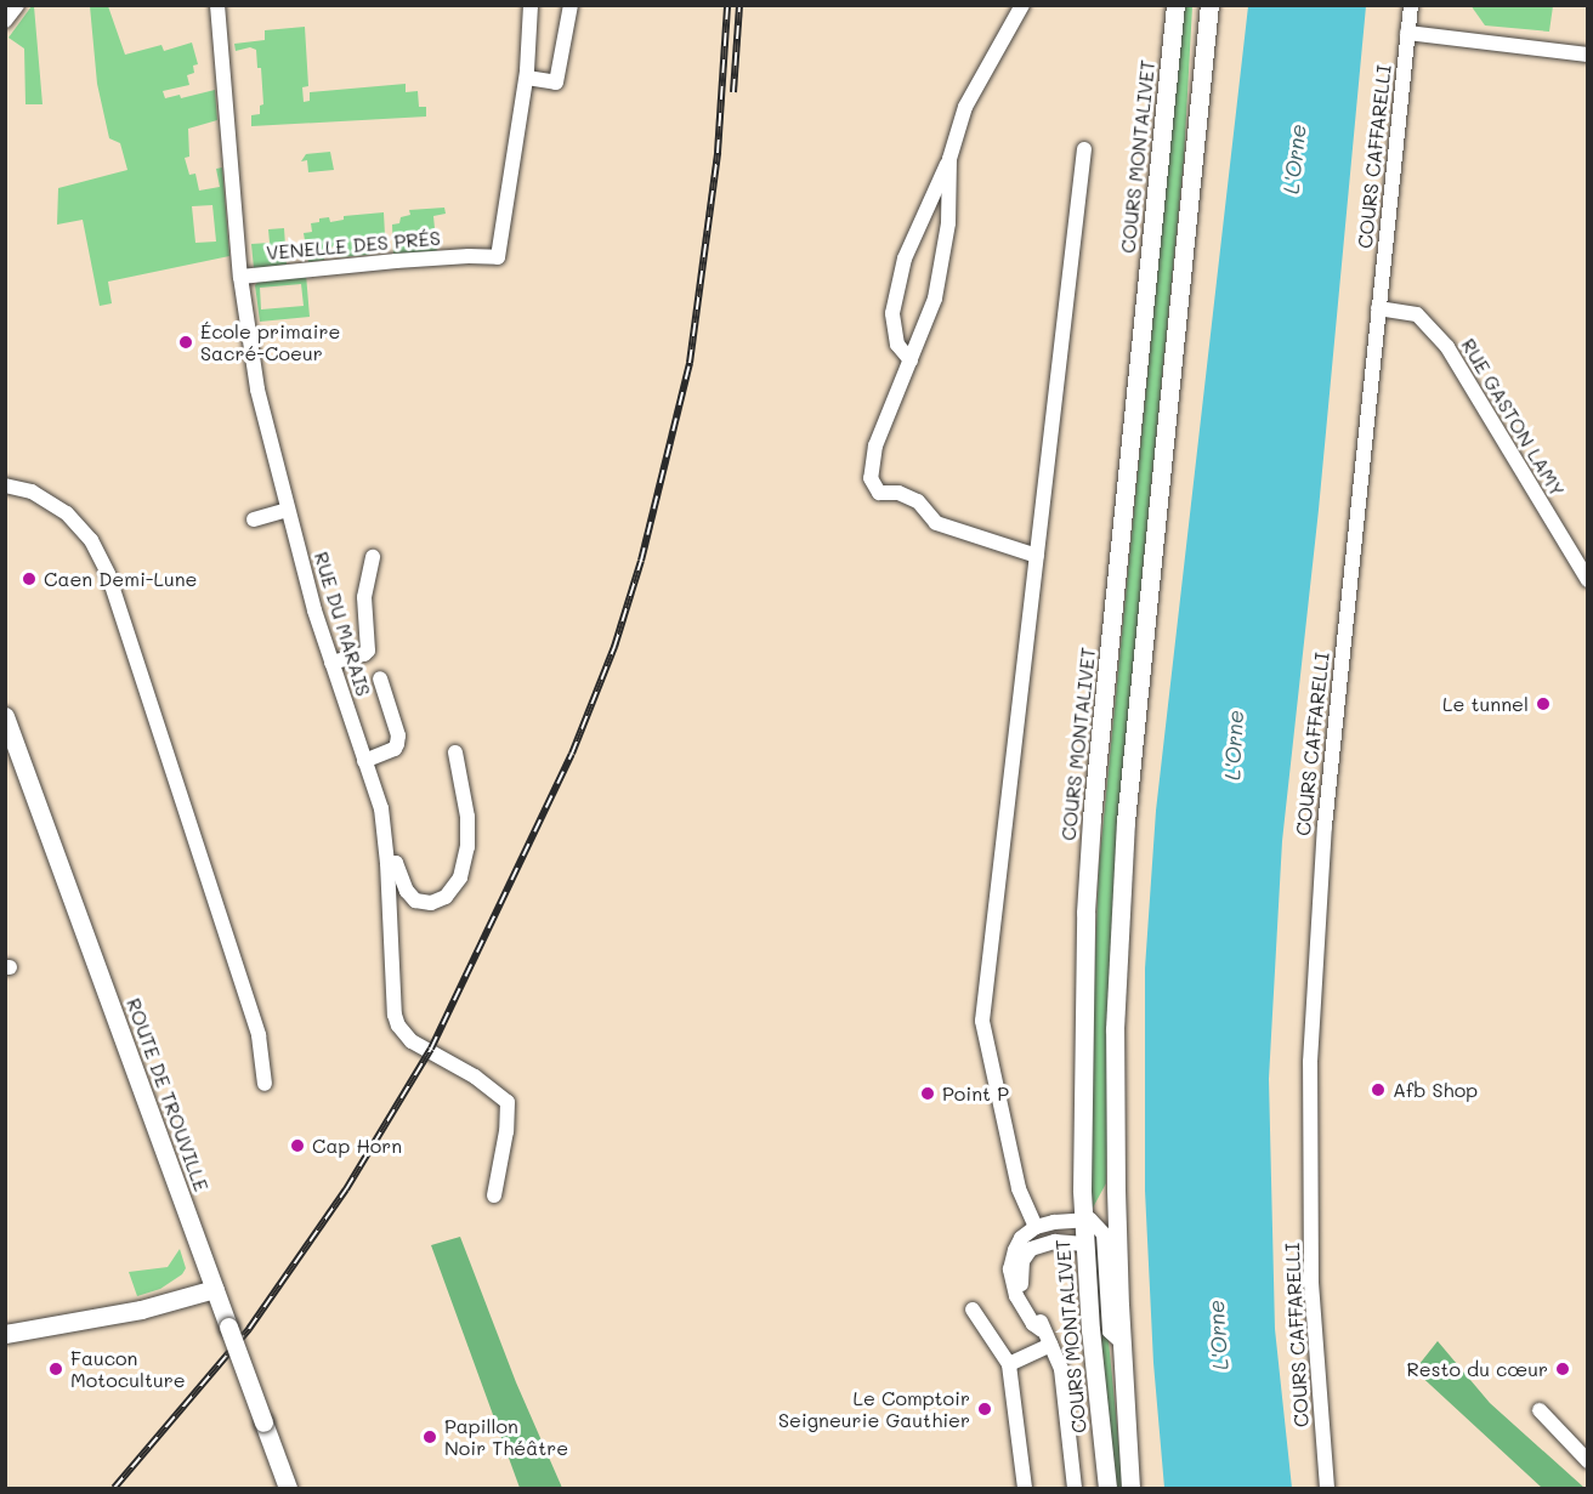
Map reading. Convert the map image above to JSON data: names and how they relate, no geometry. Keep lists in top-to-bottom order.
{
  "streets": {
    "main road": ["COURS MONTALIVET", "ROUTE DE TROUVILLE"],
    "street": [
      "COURS CAFFARELLI",
      "VENELLE DES PRÉS",
      "RUE GASTON LAMY",
      "RUE DU MARAIS"
    ]
  },
  "crossings": [
    ["COURS CAFFARELLI", "RUE GASTON LAMY"],
    ["VENELLE DES PRÉS", "RUE DU MARAIS"]
  ],
  "water": ["L'Orne"],
  "places": [
    "École primaire Sacré-Coeur",
    "Caen Demi-Lune",
    "Le tunnel",
    "Afb Shop",
    "Point P",
    "Cap Horn",
    "Faucon Motoculture",
    "Resto du cœur",
    "Le Comptoir Seigneurie Gauthier",
    "Papillon Noir Théâtre"
  ]
}
